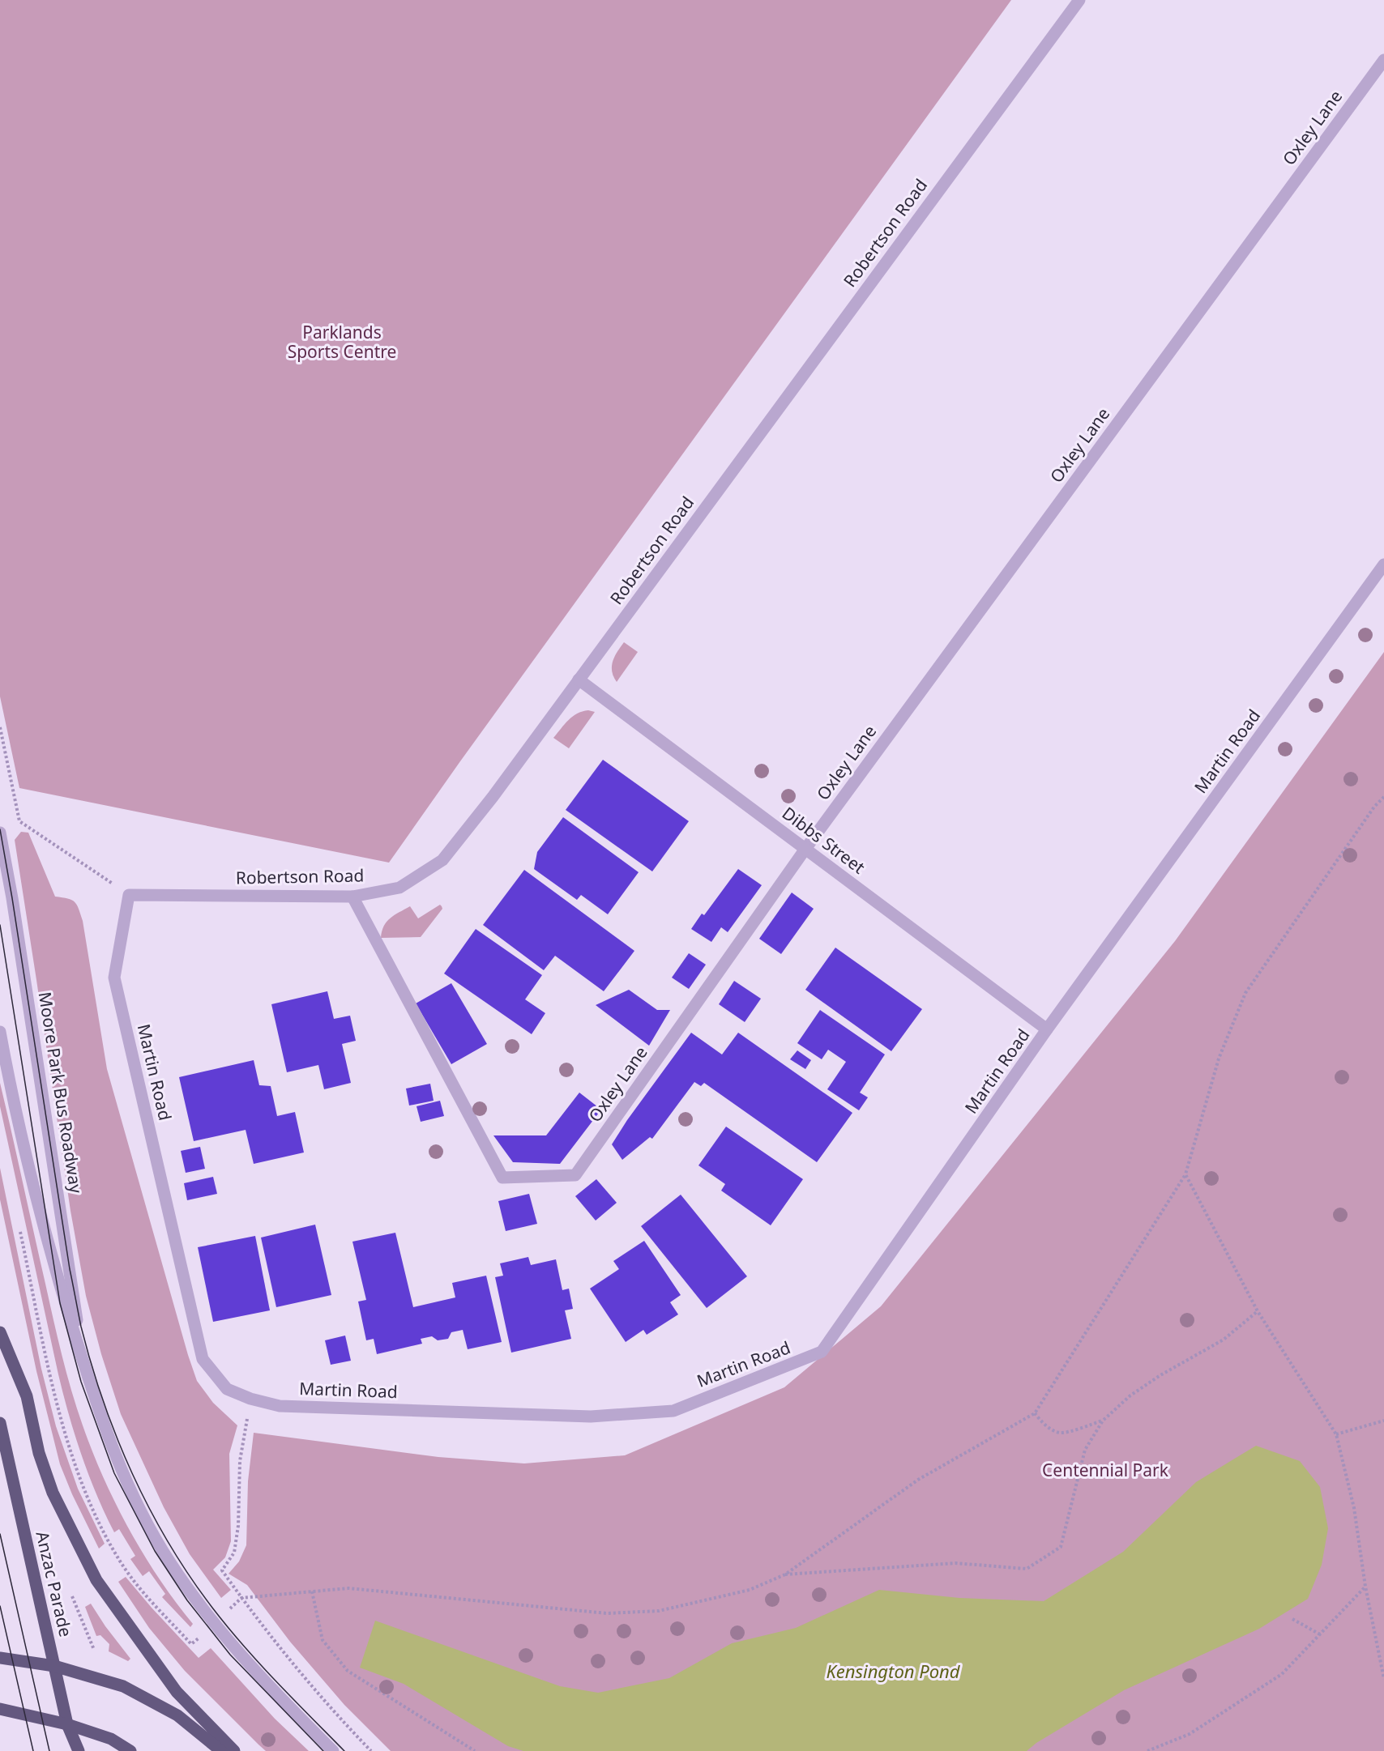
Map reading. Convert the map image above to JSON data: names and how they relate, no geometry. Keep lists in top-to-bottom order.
{
  "streets": {
    "main road": ["Anzac Parade"],
    "street": [
      "Oxley Lane",
      "Robertson Road",
      "Martin Road",
      "Dibbs Street",
      "Moore Park Bus Roadway"
    ]
  },
  "crossings": [
    ["Oxley Lane", "Robertson Road"],
    ["Oxley Lane", "Dibbs Street"],
    ["Robertson Road", "Martin Road"],
    ["Robertson Road", "Dibbs Street"],
    ["Martin Road", "Dibbs Street"]
  ],
  "water": ["Kensington Pond"],
  "parks": ["Parklands Sports Centre", "Centennial Park"]
}
